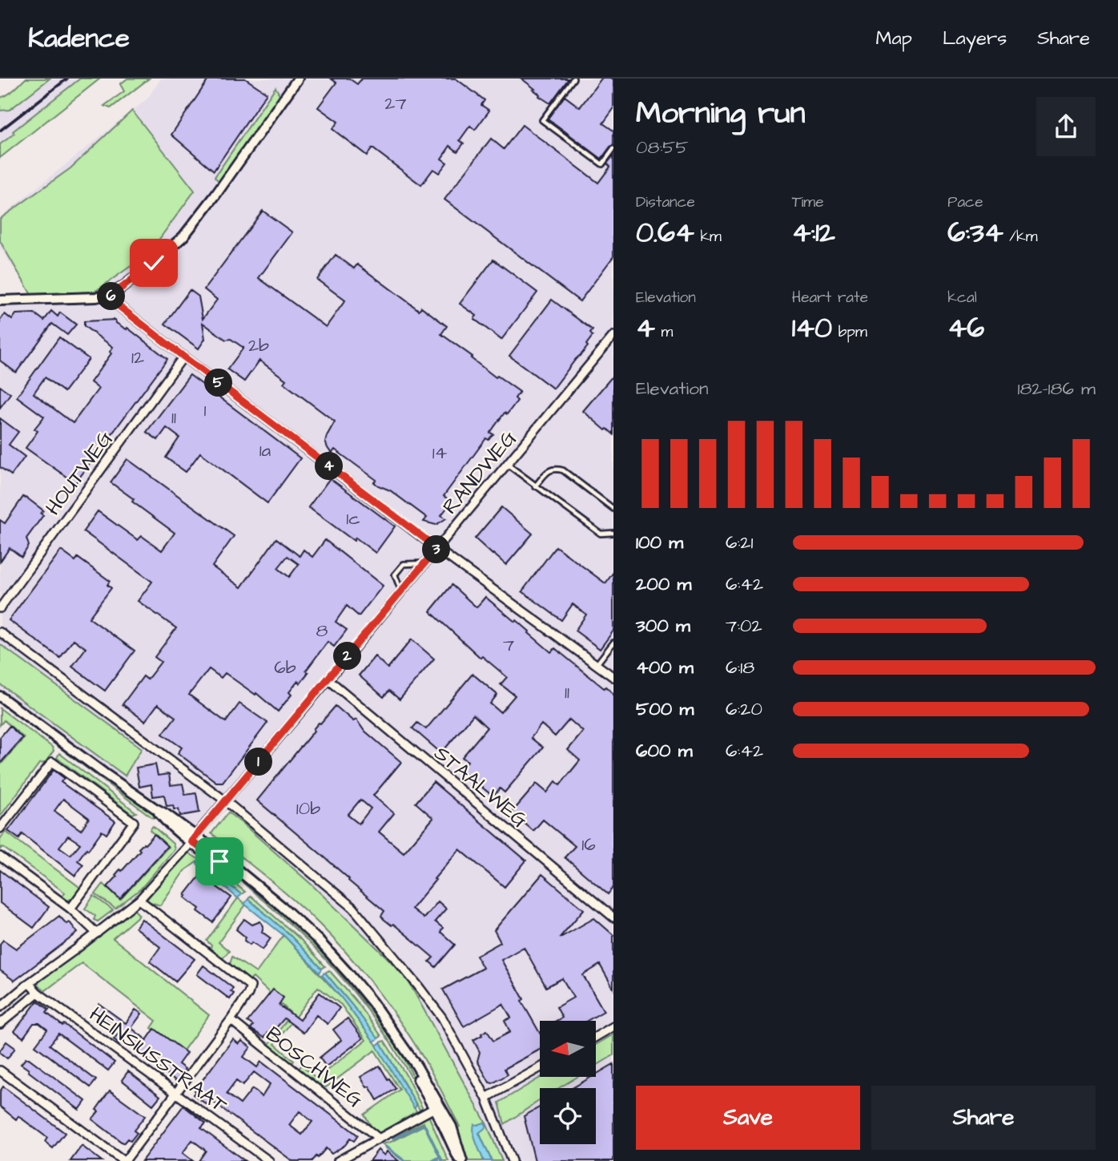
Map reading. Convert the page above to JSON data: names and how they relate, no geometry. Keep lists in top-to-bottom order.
{
  "streets": {
    "street": [
      "RANDWEG",
      "HOUTWEG",
      "STAALWEG",
      "HEINSIUSSTRAAT",
      "BOSCHWEG"
    ]
  },
  "crossings": [
    ["RANDWEG", "STAALWEG"],
    ["RANDWEG", "HEINSIUSSTRAAT"]
  ],
  "house_numbers": [
    "27",
    "2b",
    "12",
    "1",
    "11",
    "1a",
    "14",
    "1c",
    "8",
    "7",
    "6b",
    "11",
    "10b",
    "16"
  ],
  "north": "left",
  "page": {
    "header": "Kadence",
    "nav": ["Map", "Layers", "Share"],
    "heading": ["Morning run", "08:55"],
    "stats": [
      ["Distance", "0.64 km"],
      ["Time", "4:12"],
      ["Pace", "6:34 /km"],
      ["Elevation", "4 m"],
      ["Heart rate", "140 bpm"],
      ["kcal", "46"]
    ],
    "pins": [
      "6",
      "5",
      "4",
      "3",
      "2",
      "1"
    ],
    "chart": ["Elevation", "182–186 m"],
    "list": [
      {
        "name": "100 m",
        "note": "6:21"
      },
      {
        "name": "200 m",
        "note": "6:42"
      },
      {
        "name": "300 m",
        "note": "7:02"
      },
      {
        "name": "400 m",
        "note": "6:18"
      },
      {
        "name": "500 m",
        "note": "6:20"
      },
      {
        "name": "600 m",
        "note": "6:42"
      }
    ],
    "buttons": ["Save", "Share"]
  }
}
